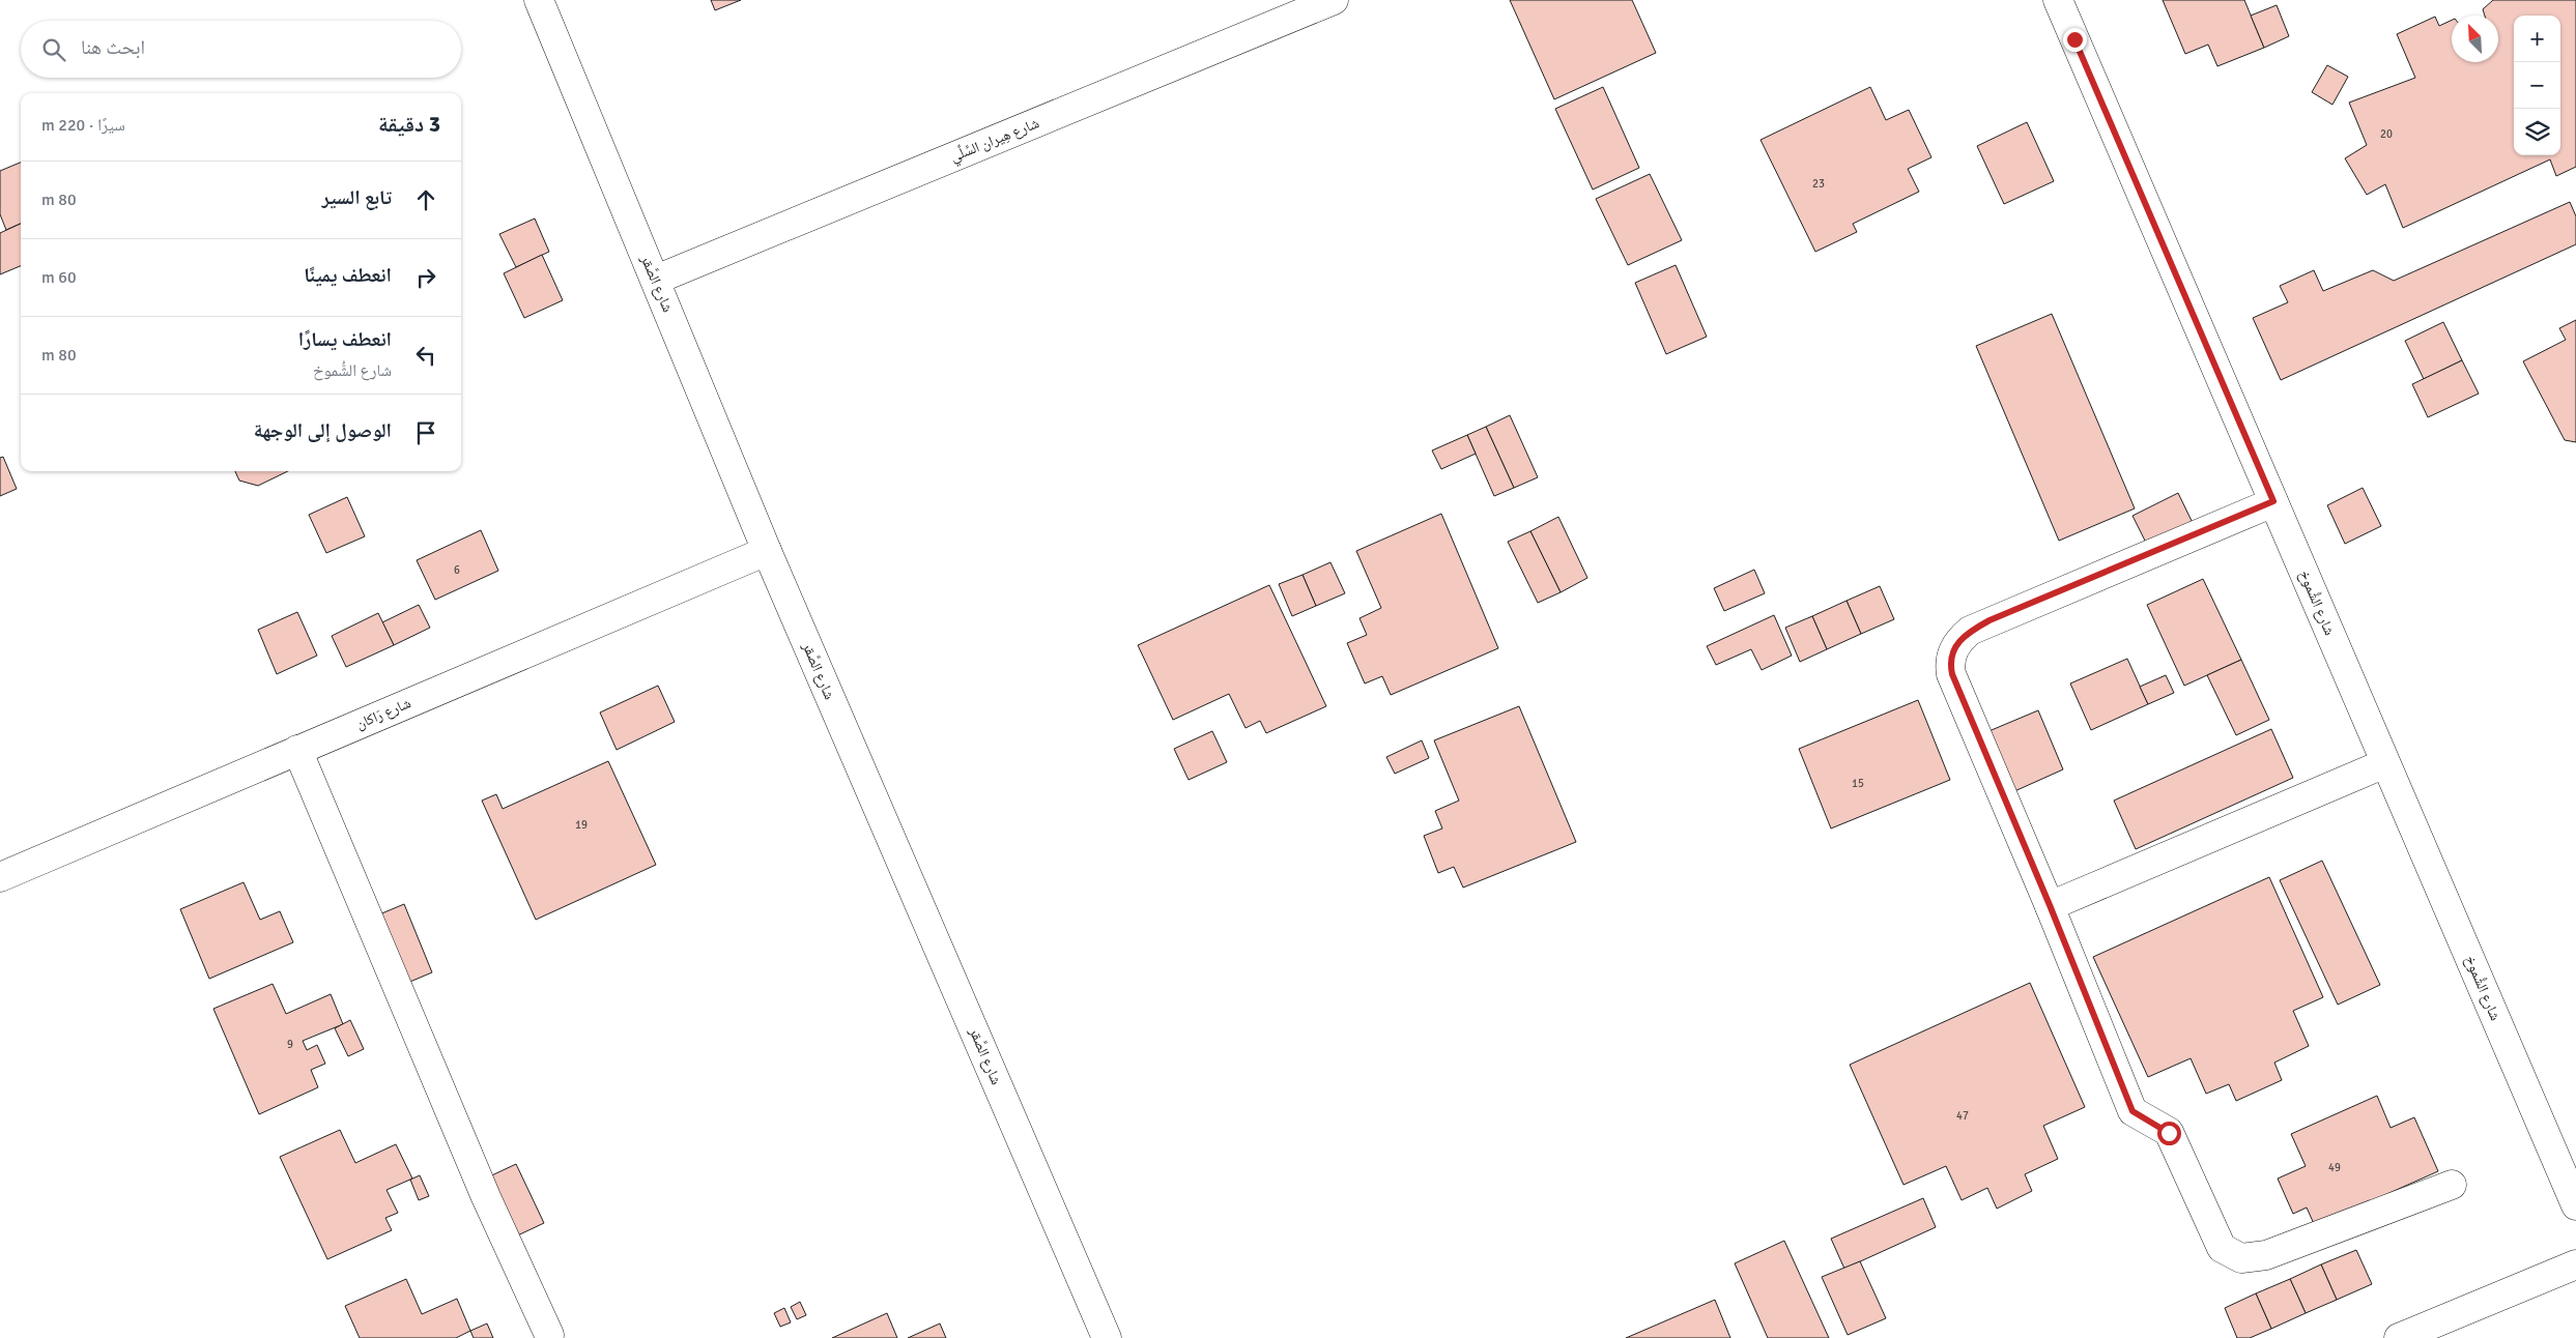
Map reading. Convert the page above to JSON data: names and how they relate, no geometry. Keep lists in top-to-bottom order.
{
  "streets": {
    "street": [
      "شارع هِيران السَّلِّي",
      "شارع الصَّقر",
      "شارع الشُّموخ",
      "شارع رَاكان"
    ]
  },
  "crossings": [
    ["شارع هِيران السَّلِّي", "شارع الصَّقر"],
    ["شارع الصَّقر", "شارع رَاكان"]
  ],
  "house_numbers": [
    "20",
    "23",
    "6",
    "15",
    "19",
    "9",
    "47",
    "49"
  ],
  "north": "top left",
  "page": {
    "map_buttons": ["+", "−"],
    "search": "ابحث هنا",
    "heading": ["3 دقيقة", "سيرًا · 220 m"],
    "list": [
      ["تابع السير", "80 m"],
      ["انعطف يمينًا", "60 m"],
      ["انعطف يسارًا", "شارع الشُّموخ", "80 m"],
      "الوصول إلى الوجهة"
    ]
  }
}
